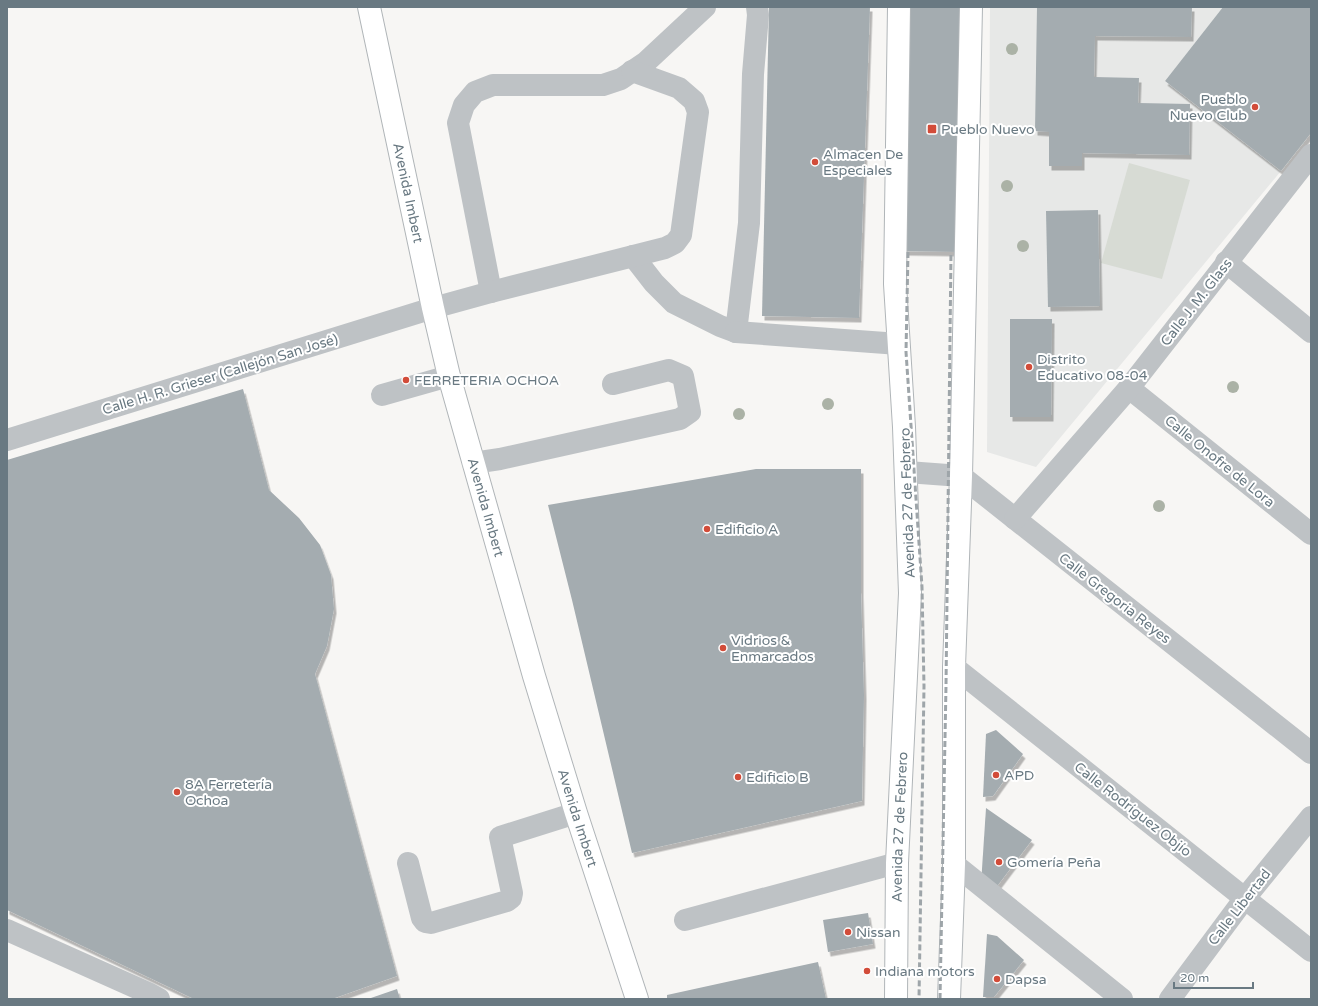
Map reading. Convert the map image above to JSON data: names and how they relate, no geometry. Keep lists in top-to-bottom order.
{
  "streets": {
    "main road": ["Avenida Imbert", "Avenida 27 de Febrero"],
    "street": [
      "Calle J. M. Glass",
      "Calle H. R. Grieser (Callejón San José)",
      "Calle Onofre de Lora",
      "Calle Gregoria Reyes",
      "Calle Rodríguez Objío",
      "Calle Libertad"
    ]
  },
  "crossings": [
    ["Avenida Imbert", "Calle H. R. Grieser (Callejón San José)"],
    ["Calle J. M. Glass", "Calle Onofre de Lora"],
    ["Calle J. M. Glass", "Calle Gregoria Reyes"],
    ["Calle Rodríguez Objío", "Calle Libertad"]
  ],
  "places": {
    "other": [
      "Pueblo Nuevo Club",
      "Almacen De Especiales",
      "Distrito Educativo 08-04",
      "FERRETERIA OCHOA",
      "Edificio A",
      "Vidrios & Enmarcados",
      "APD",
      "Edificio B",
      "8A Ferretería Ochoa",
      "Gomería Peña",
      "Nissan",
      "Indiana motors",
      "Dapsa"
    ],
    "transit": ["Pueblo Nuevo"]
  },
  "scale_bar": "20 m"
}
